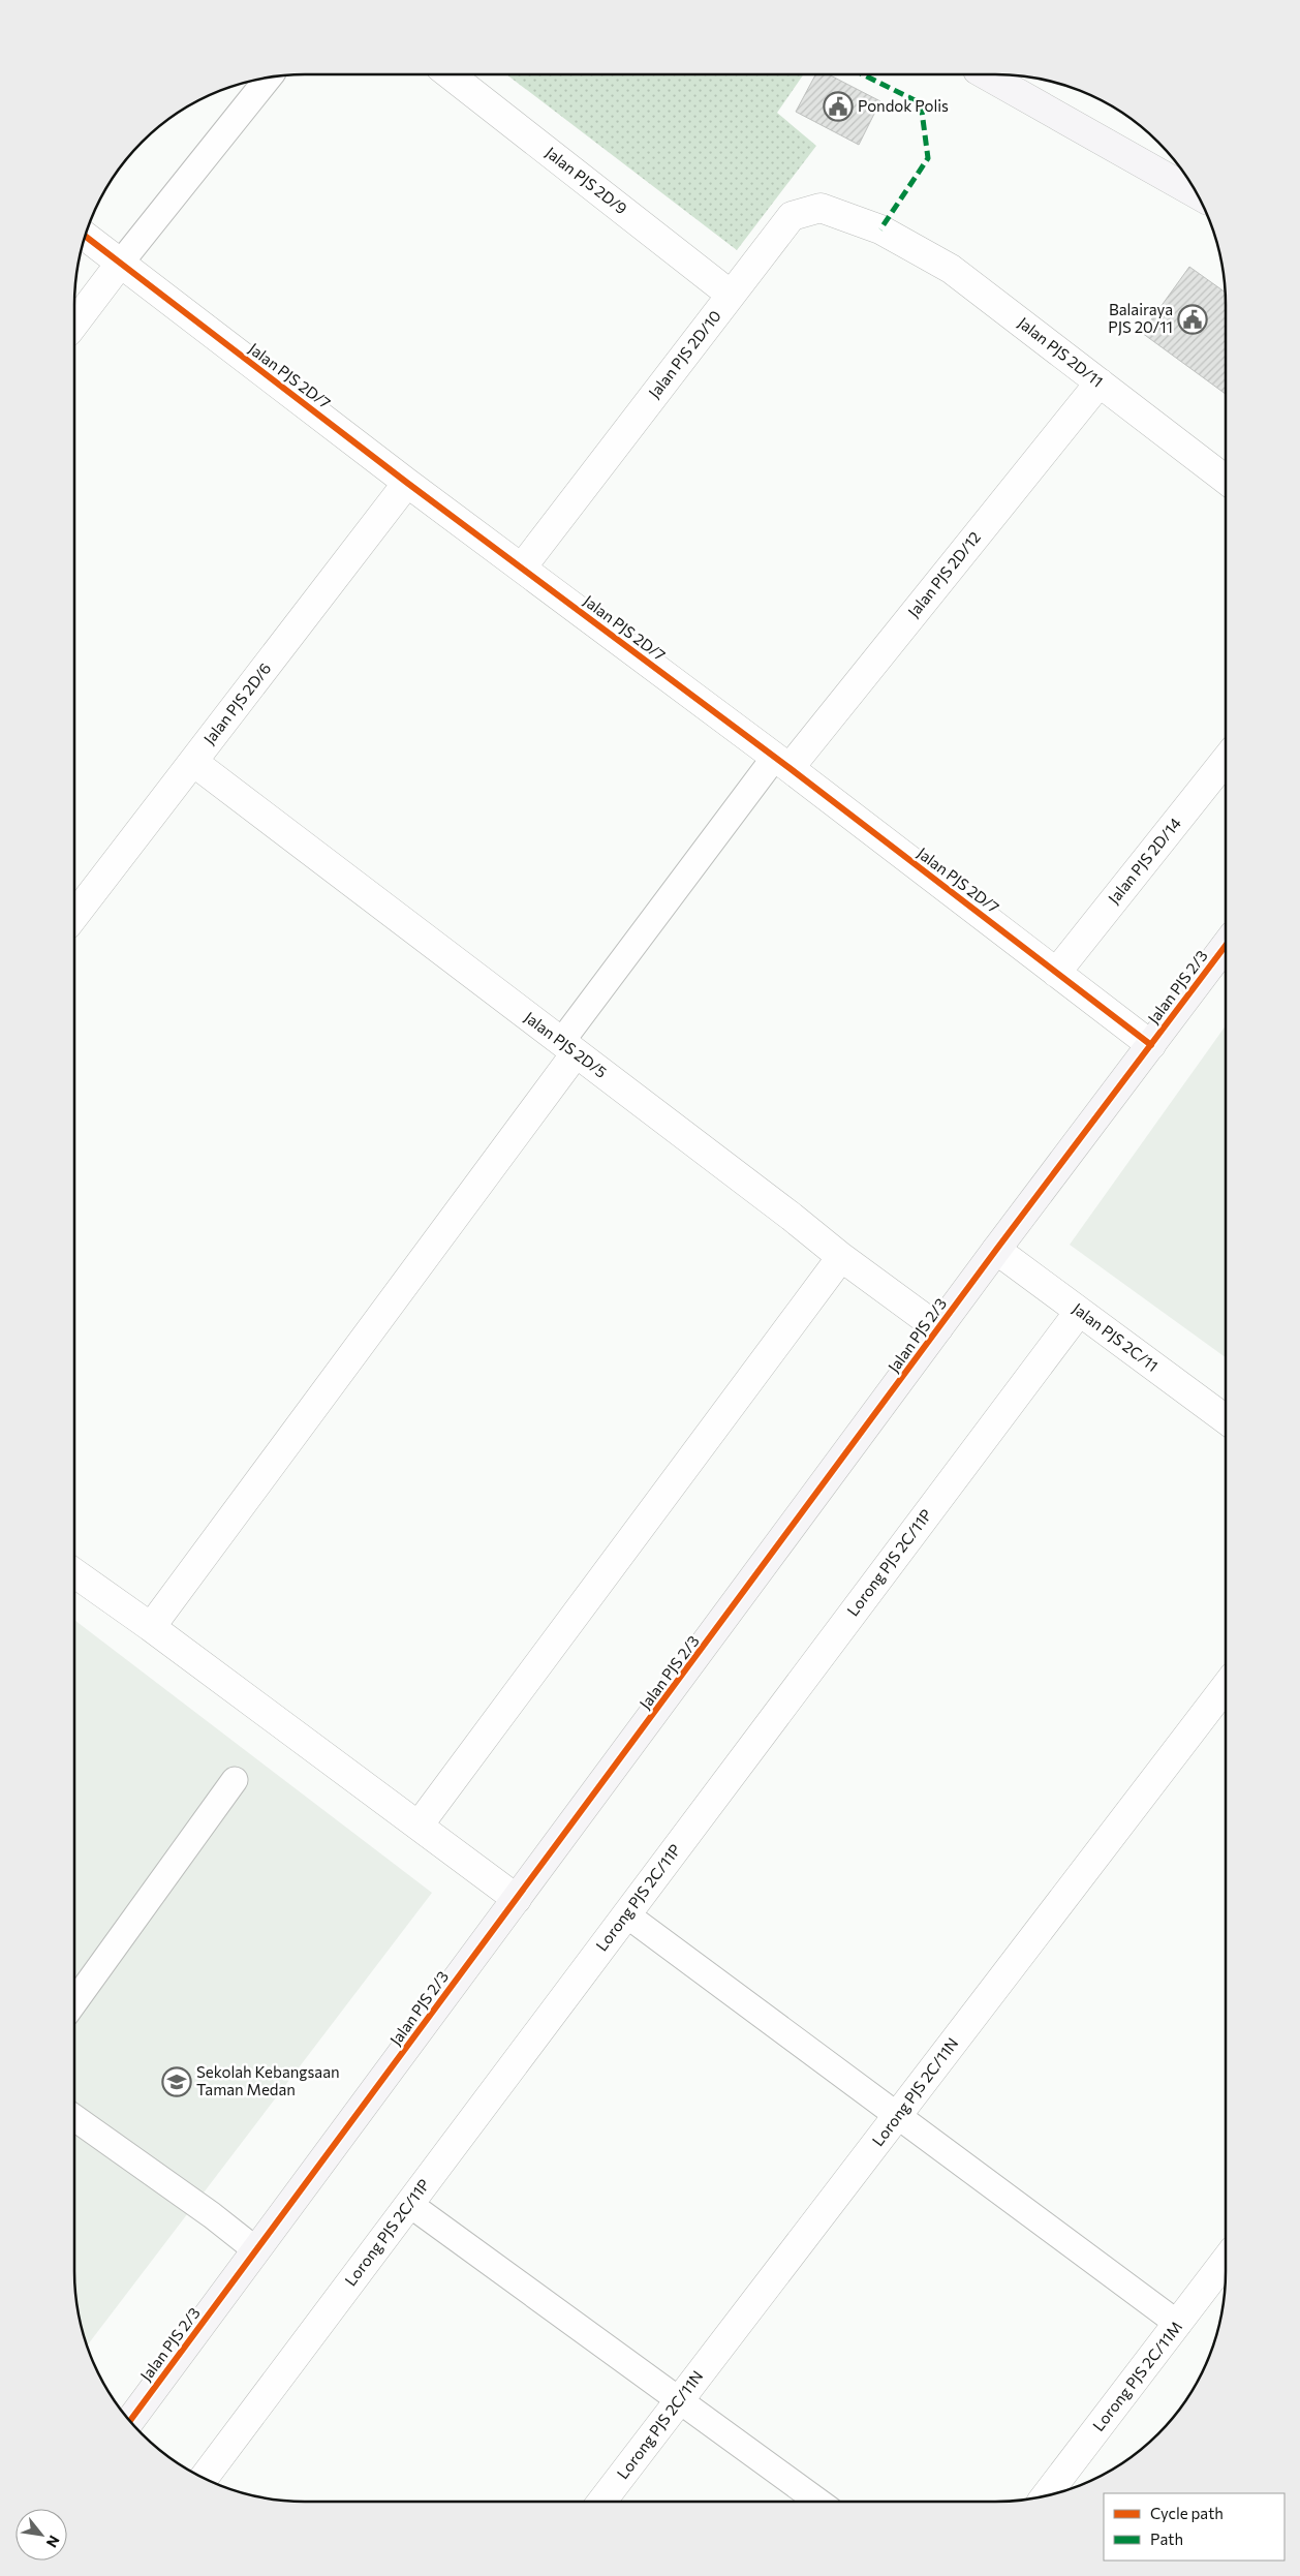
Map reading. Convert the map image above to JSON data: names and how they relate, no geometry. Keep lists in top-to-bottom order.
{
  "streets": {
    "street": [
      "Jalan PJS 2D/9",
      "Jalan PJS 2D/11",
      "Jalan PJS 2D/10",
      "Jalan PJS 2D/7",
      "Jalan PJS 2D/12",
      "Jalan PJS 2D/6",
      "Jalan PJS 2D/14",
      "Jalan PJS 2/3",
      "Jalan PJS 2D/5",
      "Jalan PJS 2C/11",
      "Lorong PJS 2C/11P",
      "Lorong PJS 2C/11N",
      "Lorong PJS 2C/11M"
    ]
  },
  "crossings": [
    ["Jalan PJS 2D/9", "Jalan PJS 2D/10"],
    ["Jalan PJS 2D/11", "Jalan PJS 2D/10"],
    ["Jalan PJS 2D/11", "Jalan PJS 2D/12"],
    ["Jalan PJS 2D/10", "Jalan PJS 2D/7"],
    ["Jalan PJS 2D/7", "Jalan PJS 2D/12"],
    ["Jalan PJS 2D/7", "Jalan PJS 2D/6"],
    ["Jalan PJS 2D/7", "Jalan PJS 2D/14"],
    ["Jalan PJS 2D/7", "Jalan PJS 2/3"],
    ["Jalan PJS 2D/6", "Jalan PJS 2D/5"],
    ["Jalan PJS 2/3", "Jalan PJS 2D/5"],
    ["Jalan PJS 2/3", "Jalan PJS 2C/11"],
    ["Jalan PJS 2C/11", "Lorong PJS 2C/11P"]
  ],
  "places": {
    "public building": ["Pondok Polis", "Balairaya PJS 20/11"],
    "school or university": ["Sekolah Kebangsaan Taman Medan"]
  },
  "legend": ["Cycle path", "Path"],
  "north": "bottom right"
}
